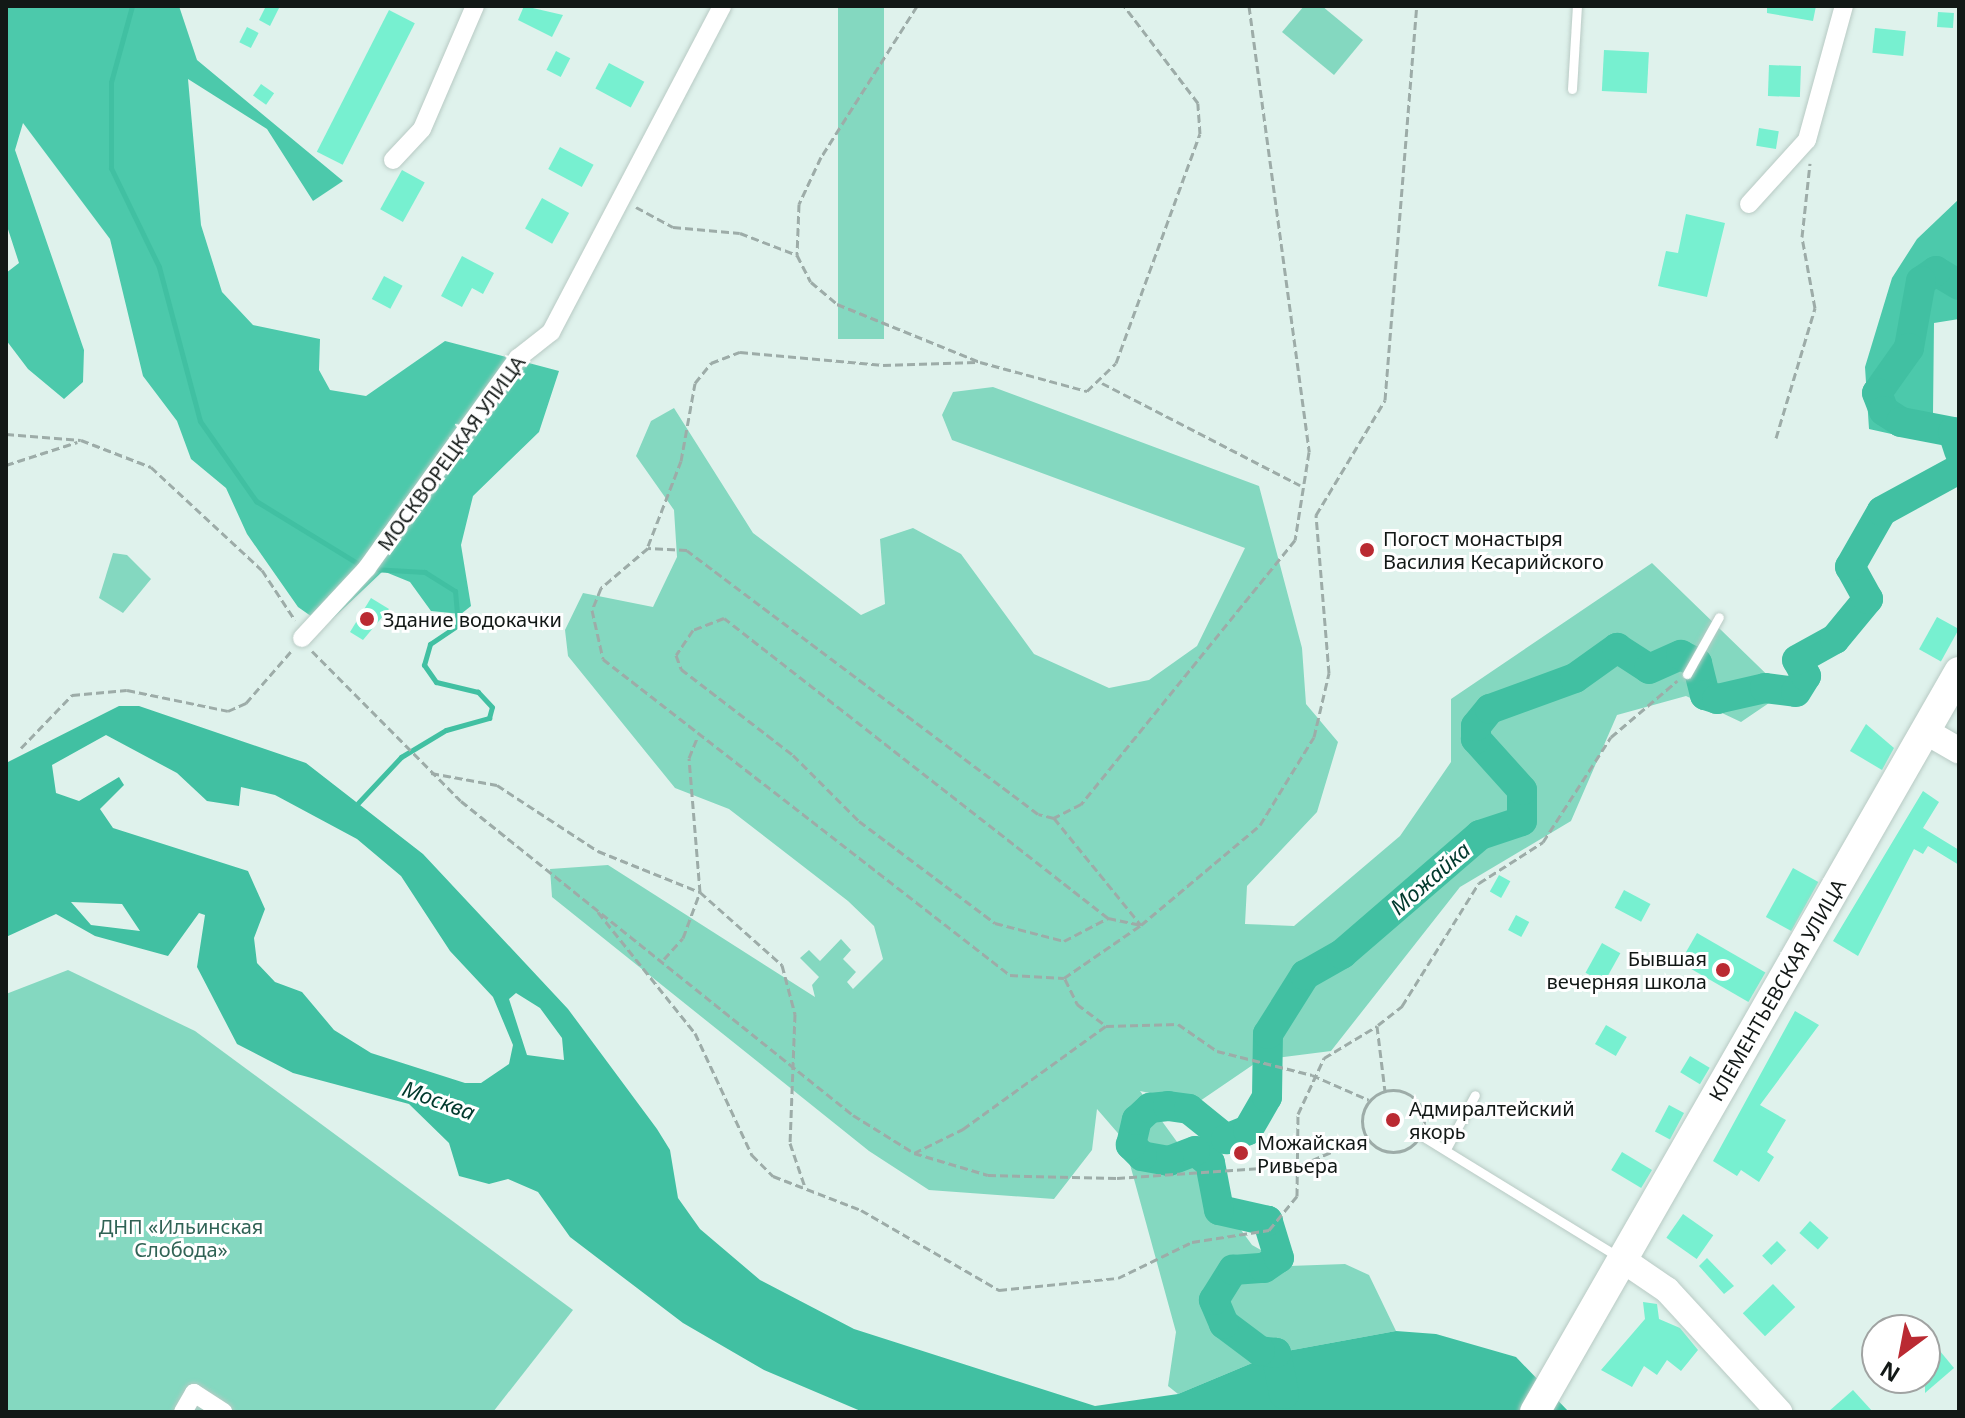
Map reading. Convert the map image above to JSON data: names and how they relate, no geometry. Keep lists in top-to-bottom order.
{
  "streets": {
    "main road": ["КЛЕМЕНТЬЕВСКАЯ УЛИЦА"],
    "street": ["МОСКВОРЕЦКАЯ УЛИЦА"]
  },
  "water": ["Можайка", "Москва"],
  "parks": ["ДНП «Ильинская Слобода»"],
  "places": [
    "Погост монастыря Василия Кесарийского",
    "Здание водокачки",
    "Бывшая вечерняя школа",
    "Адмиралтейский якорь",
    "Можайская Ривьера"
  ],
  "north": "bottom left"
}
